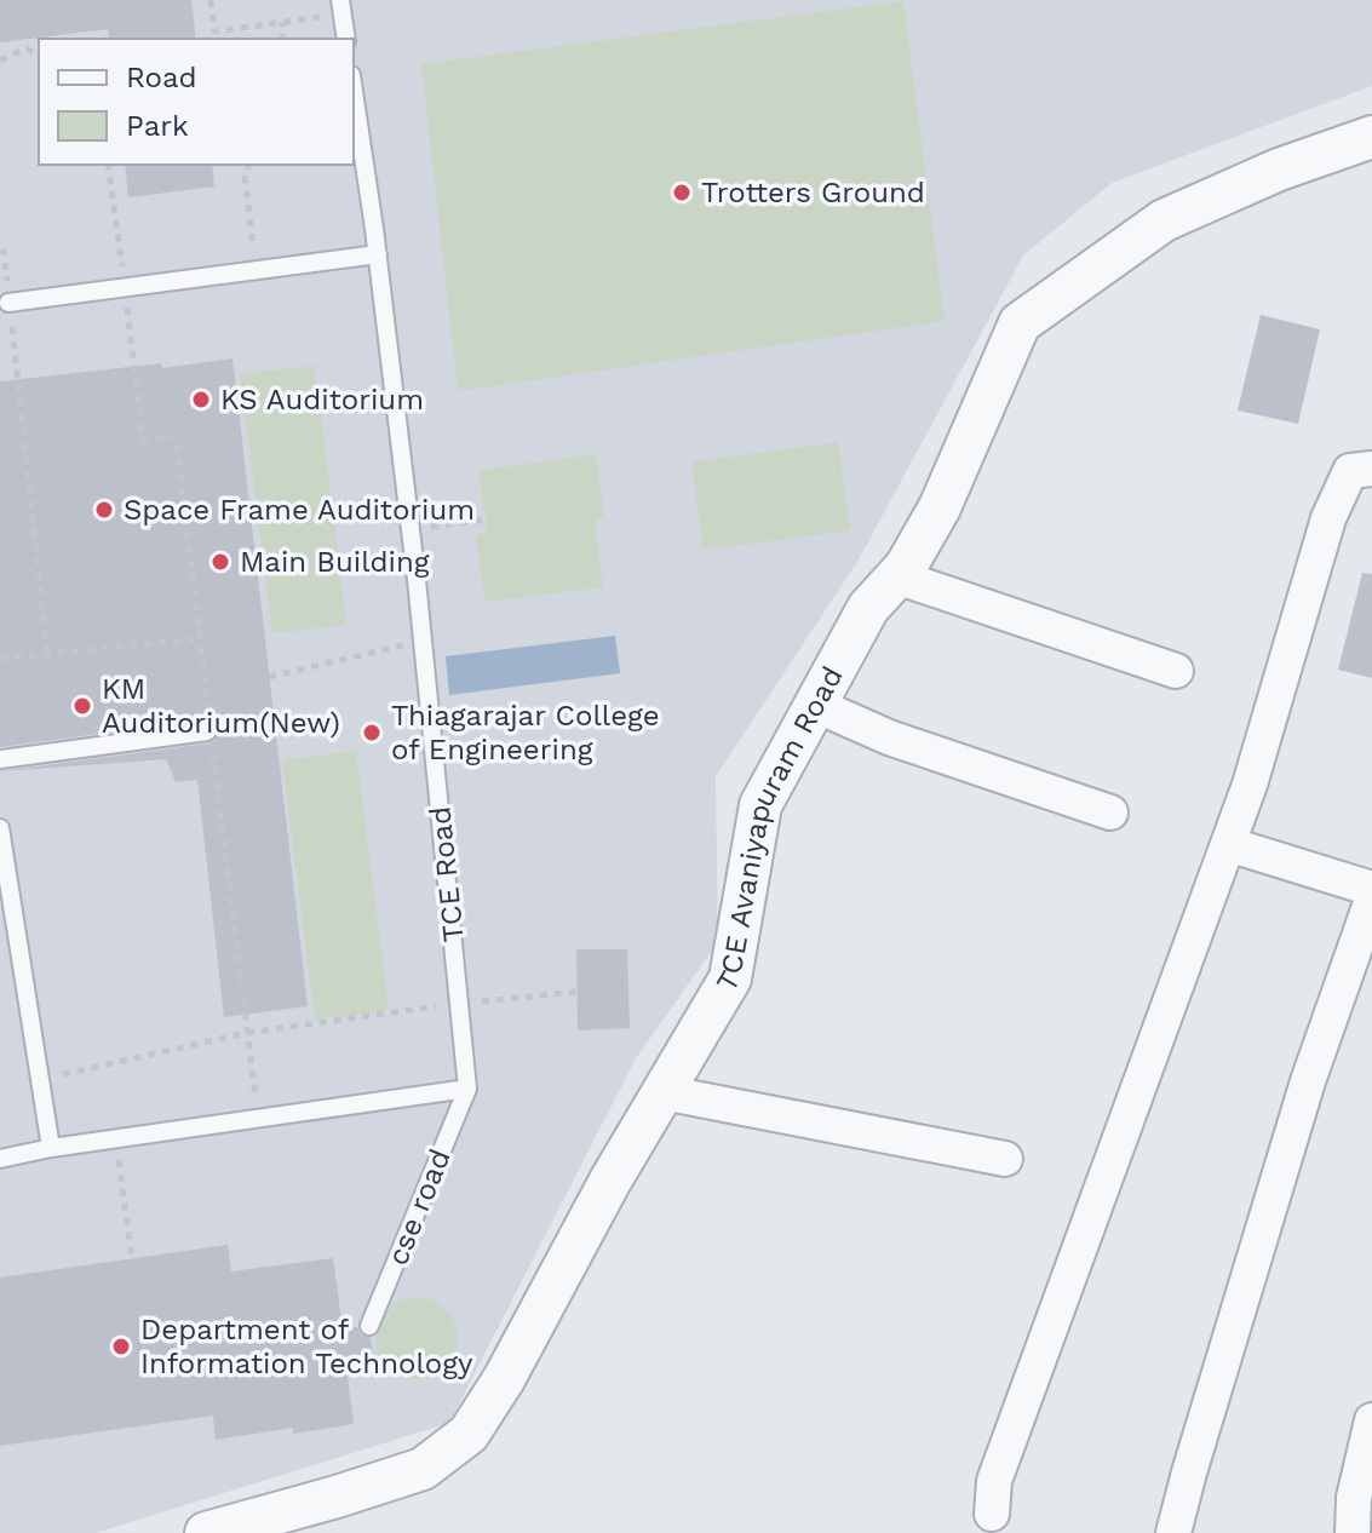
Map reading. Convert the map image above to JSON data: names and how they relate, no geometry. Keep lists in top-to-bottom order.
{
  "streets": {
    "street": ["TCE Avaniyapuram Road"],
    "lane": ["TCE Road", "cse road"]
  },
  "crossings": [
    ["TCE Road", "cse road"]
  ],
  "places": [
    "Trotters Ground",
    "KS Auditorium",
    "Space Frame Auditorium",
    "Main Building",
    "KM Auditorium(New)",
    "Thiagarajar College of Engineering",
    "Department of Information Technology"
  ],
  "legend": ["Road", "Park"]
}
